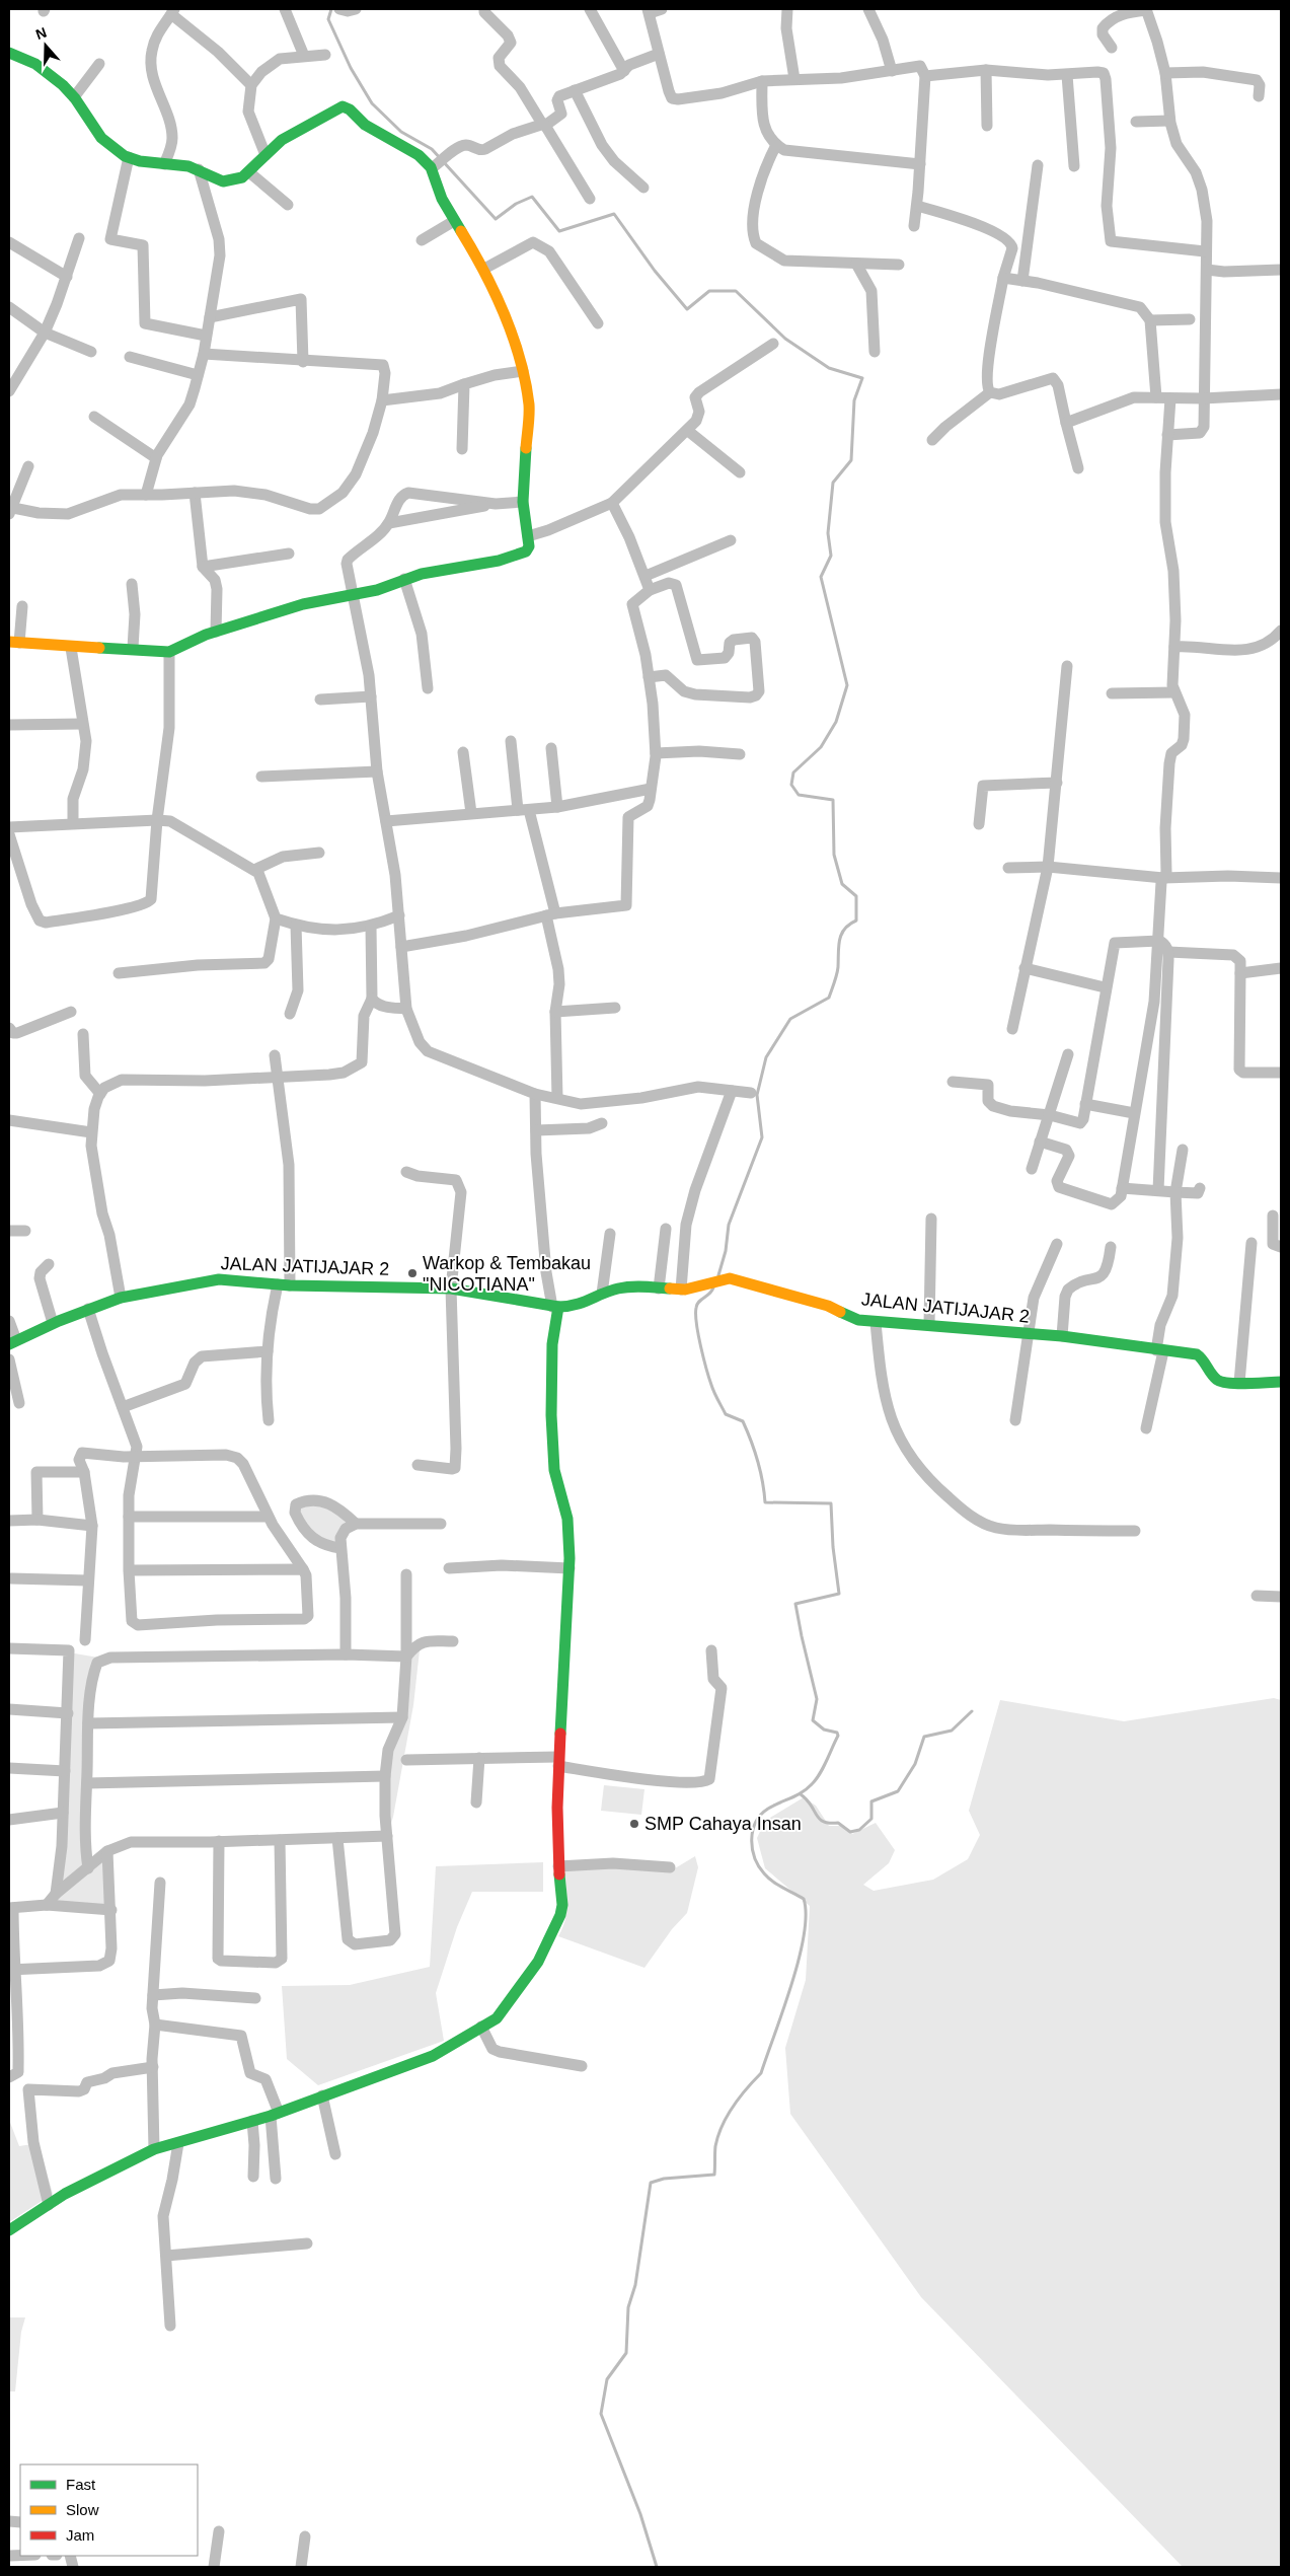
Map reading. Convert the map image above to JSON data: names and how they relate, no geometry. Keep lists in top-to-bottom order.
{
  "streets": {
    "street": ["JALAN JATIJAJAR 2"]
  },
  "places": ["Warkop & Tembakau \"NICOTIANA\"", "SMP Cahaya Insan"],
  "legend": ["Fast", "Slow", "Jam"],
  "north": "top"
}
